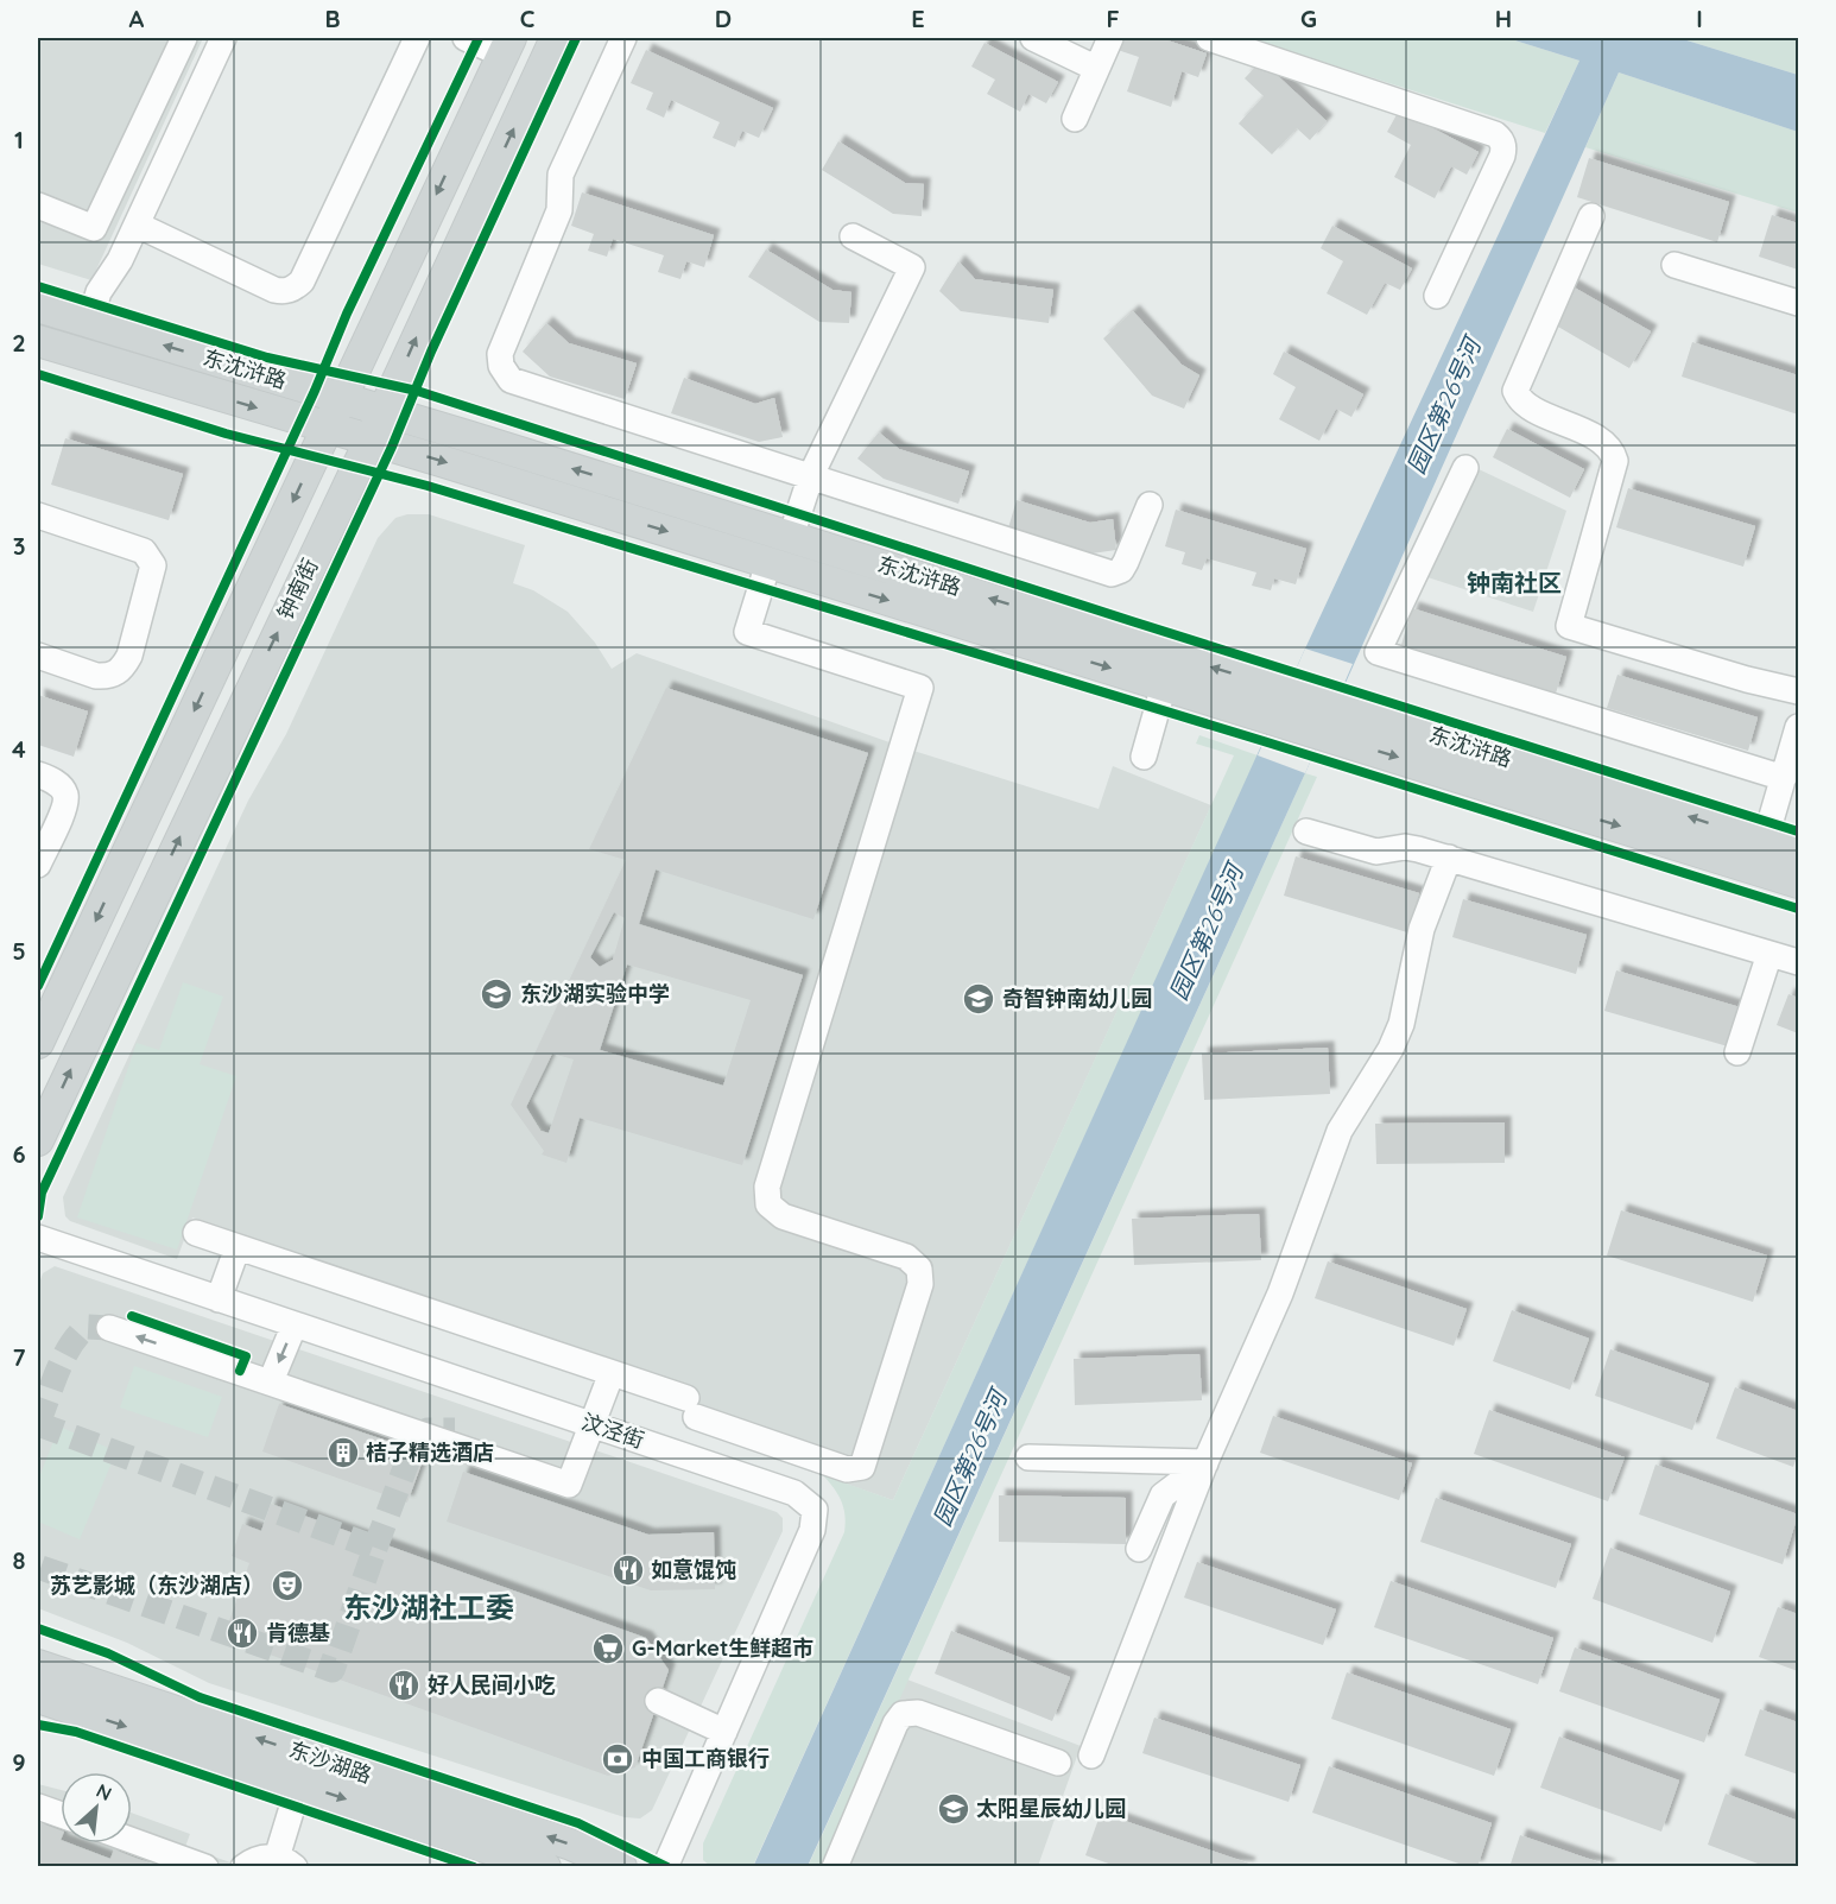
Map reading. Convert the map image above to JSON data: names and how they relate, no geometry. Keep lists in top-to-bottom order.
{
  "streets": {
    "main road": ["东沈浒路", "钟南街", "东沙湖路"],
    "street": ["汶泾街"]
  },
  "crossings": [
    ["东沈浒路", "钟南街"]
  ],
  "districts": ["钟南社区", "东沙湖社工委"],
  "water": ["园区第26号河"],
  "places": {
    "school or university": ["东沙湖实验中学", "奇智钟南幼儿园", "太阳星辰幼儿园"],
    "building": ["桔子精选酒店"],
    "restaurant": ["如意馄饨", "肯德基", "好人民间小吃"],
    "theatre": ["苏艺影城（东沙湖店）"],
    "supermarket": ["G-Market生鲜超市"],
    "bank": ["中国工商银行"]
  },
  "north": "top right",
  "grid": {
    "columns": [
      "A",
      "B",
      "C",
      "D",
      "E",
      "F",
      "G",
      "H",
      "I"
    ],
    "rows": [
      "1",
      "2",
      "3",
      "4",
      "5",
      "6",
      "7",
      "8",
      "9"
    ]
  }
}
